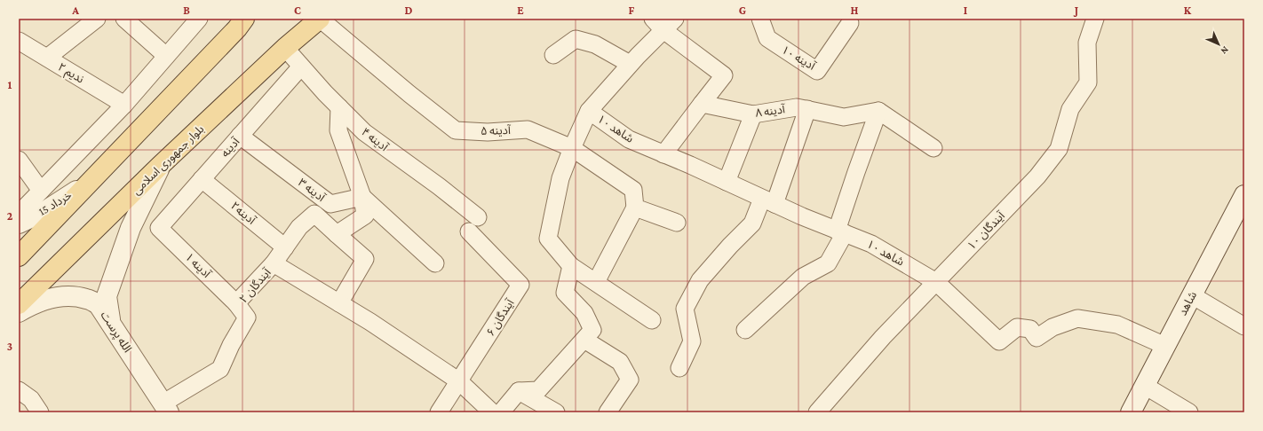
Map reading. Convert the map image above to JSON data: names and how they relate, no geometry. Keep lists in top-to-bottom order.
{
  "streets": {
    "main road": ["بلوار جمهوری اسلامی"],
    "street": [
      "آدینه ۱۰",
      "ندیم ۲",
      "آدینه ۸",
      "شاهد ۱۰",
      "آدینه ۵",
      "آدینه ۴",
      "آدینه",
      "آدینه ۳",
      "15 خرداد",
      "آدینه۲",
      "آیندگان ۱۰",
      "آدینه ۱",
      "آیندگان ۲",
      "شاهد",
      "آیندگان ۶",
      "الله پرست"
    ]
  },
  "crossings": [
    ["شاهد ۱۰", "آیندگان ۱۰"],
    ["شاهد ۱۰", "شاهد"],
    ["آدینه ۵", "بلوار جمهوری اسلامی"],
    ["آدینه ۴", "آدینه"],
    ["آدینه ۴", "بلوار جمهوری اسلامی"],
    ["آدینه ۴", "آیندگان ۶"],
    ["آدینه", "آدینه ۳"],
    ["آدینه", "آدینه۲"],
    ["آدینه", "آدینه ۱"],
    ["آدینه۲", "آیندگان ۲"],
    ["آدینه ۱", "آیندگان ۲"],
    ["آیندگان ۲", "الله پرست"]
  ],
  "north": "bottom right",
  "grid": {
    "columns": [
      "A",
      "B",
      "C",
      "D",
      "E",
      "F",
      "G",
      "H",
      "I",
      "J",
      "K"
    ],
    "rows": ["1", "2", "3"]
  }
}
